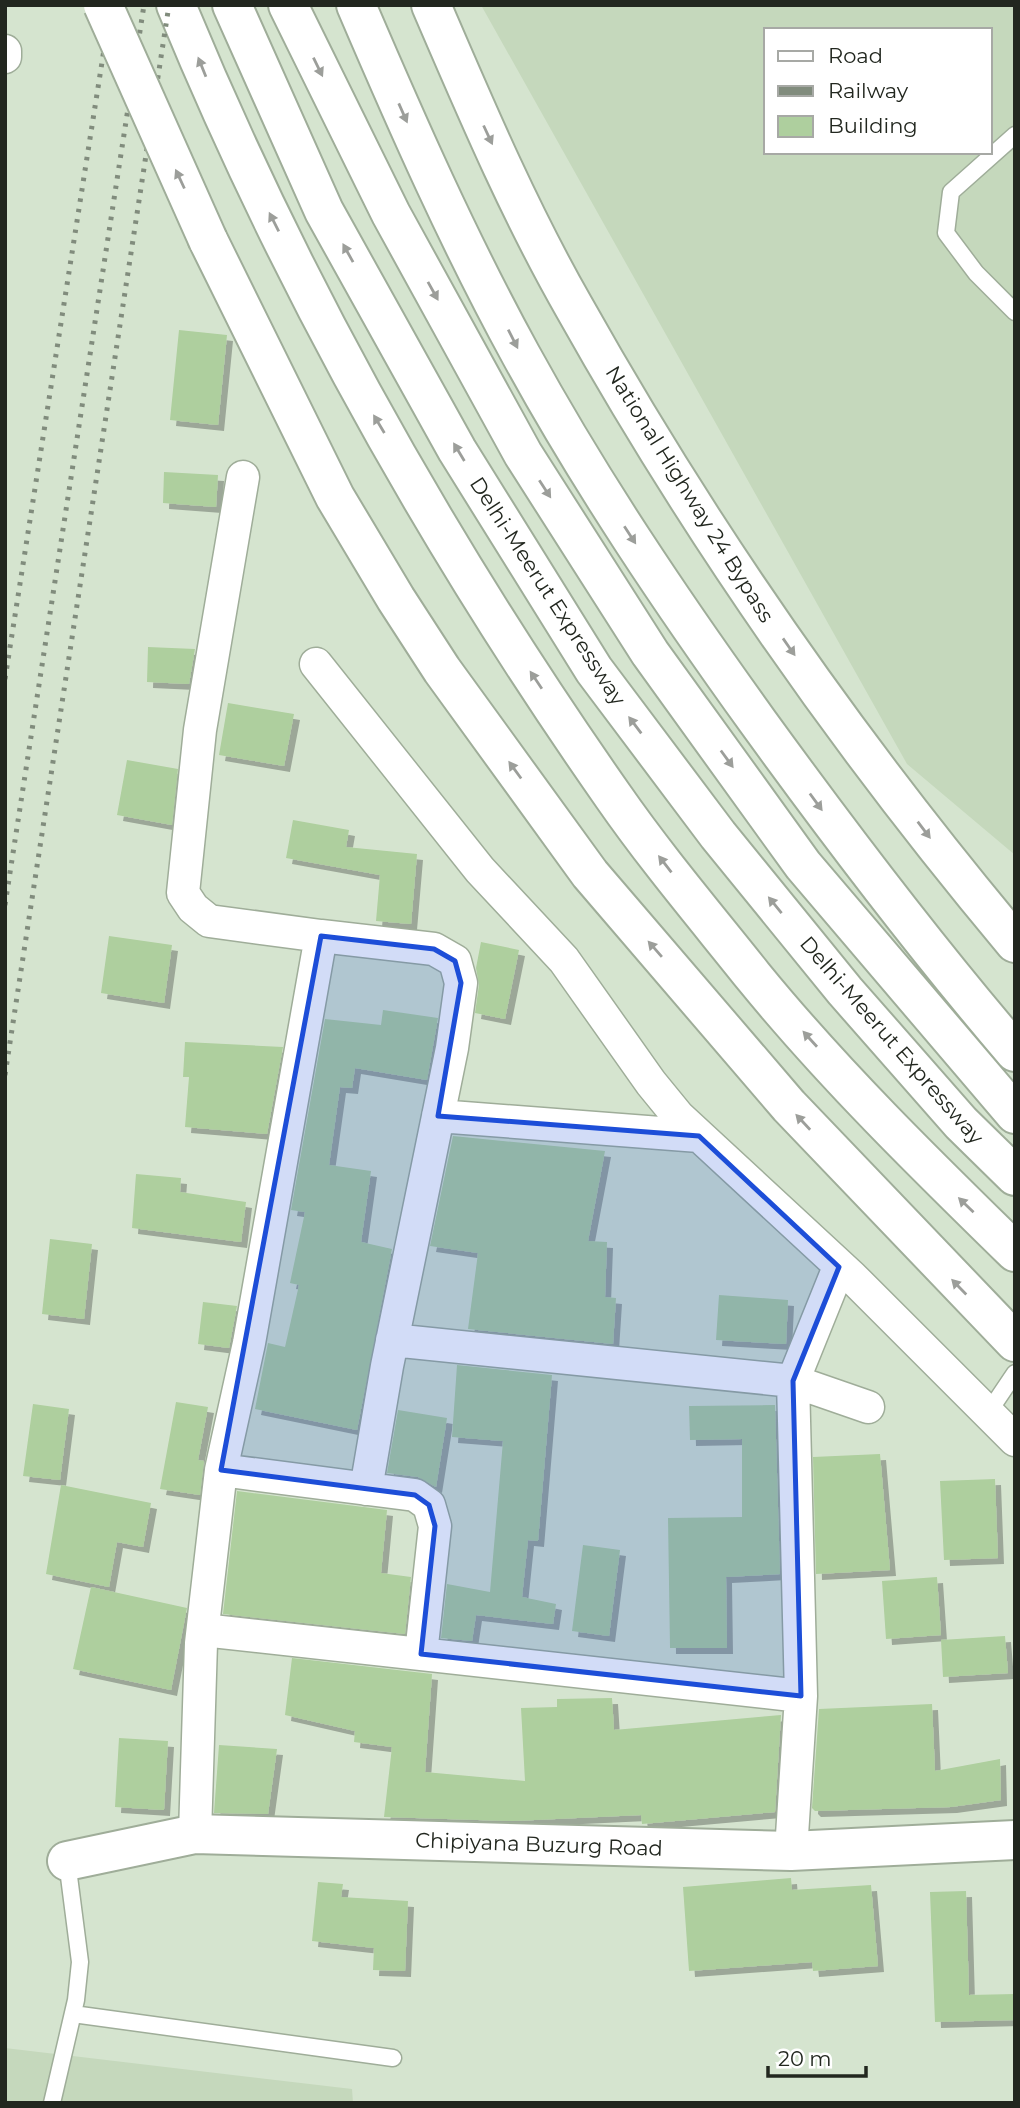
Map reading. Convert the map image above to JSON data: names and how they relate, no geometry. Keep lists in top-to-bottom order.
{
  "streets": {
    "main road": ["National Highway 24 Bypass", "Delhi-Meerut Expressway", "Chipiyana Buzurg Road"]
  },
  "legend": ["Road", "Railway", "Building"],
  "scale_bar": "20 m"
}
